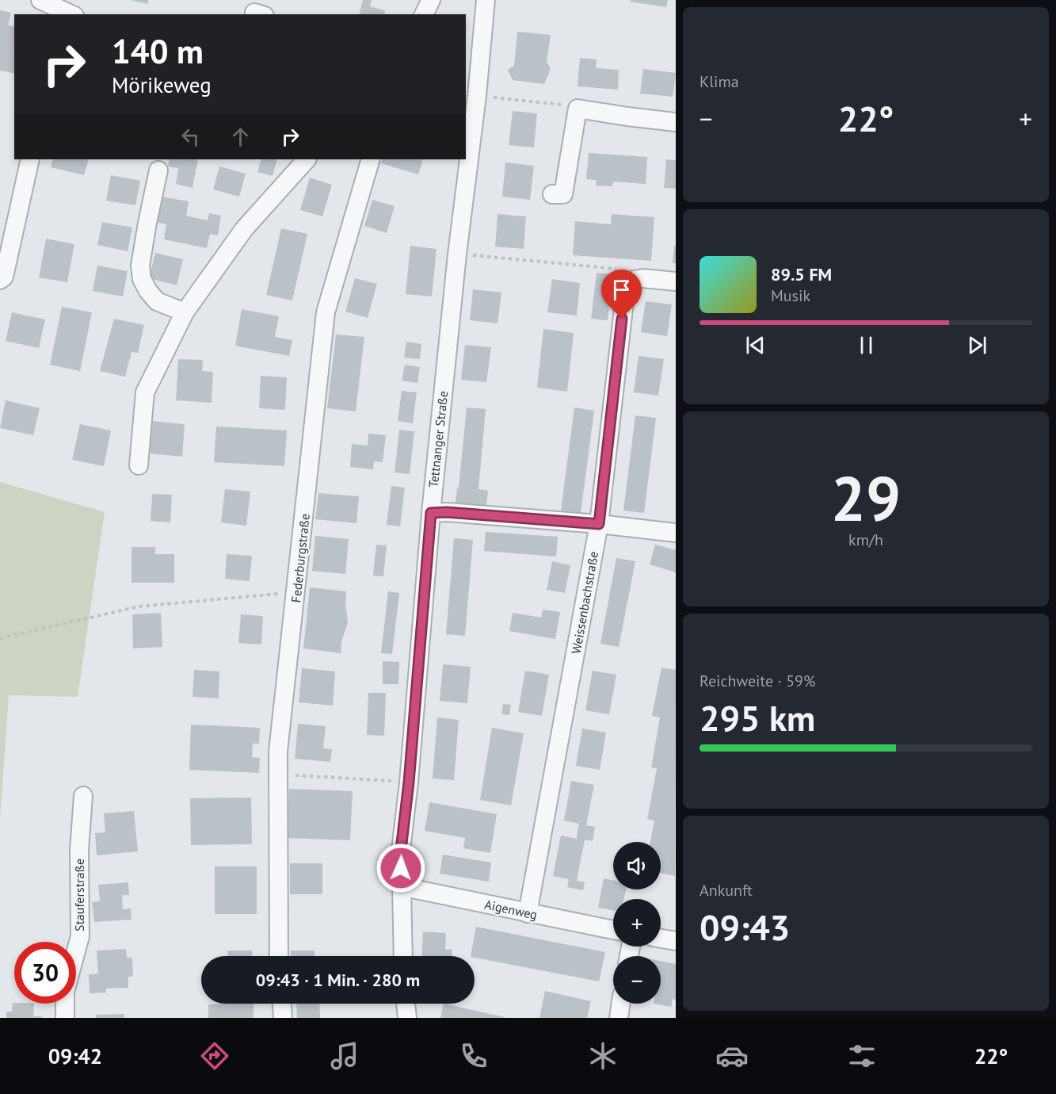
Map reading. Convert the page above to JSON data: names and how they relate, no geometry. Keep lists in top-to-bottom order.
{
  "streets": {
    "street": [
      "Tettnanger Straße",
      "Federburgstraße",
      "Weissenbachstraße",
      "Stauferstraße",
      "Aigenweg"
    ]
  },
  "crossings": [
    ["Tettnanger Straße", "Aigenweg"],
    ["Weissenbachstraße", "Aigenweg"]
  ],
  "page": {
    "tile": [
      "Klima",
      ["29", "km/h"],
      ["Reichweite · 59%", "295 km"],
      ["Ankunft", "09:43"]
    ],
    "turn": ["140 m", "Mörikeweg"],
    "heat": ["−", "22°", "+"],
    "song": ["89.5 FM", "Musik"],
    "map_buttons": ["+", "−"],
    "limit": "30",
    "trip": "09:43 · 1 Min. · 280 m",
    "tabs": ["09:42", "22°"]
  }
}
